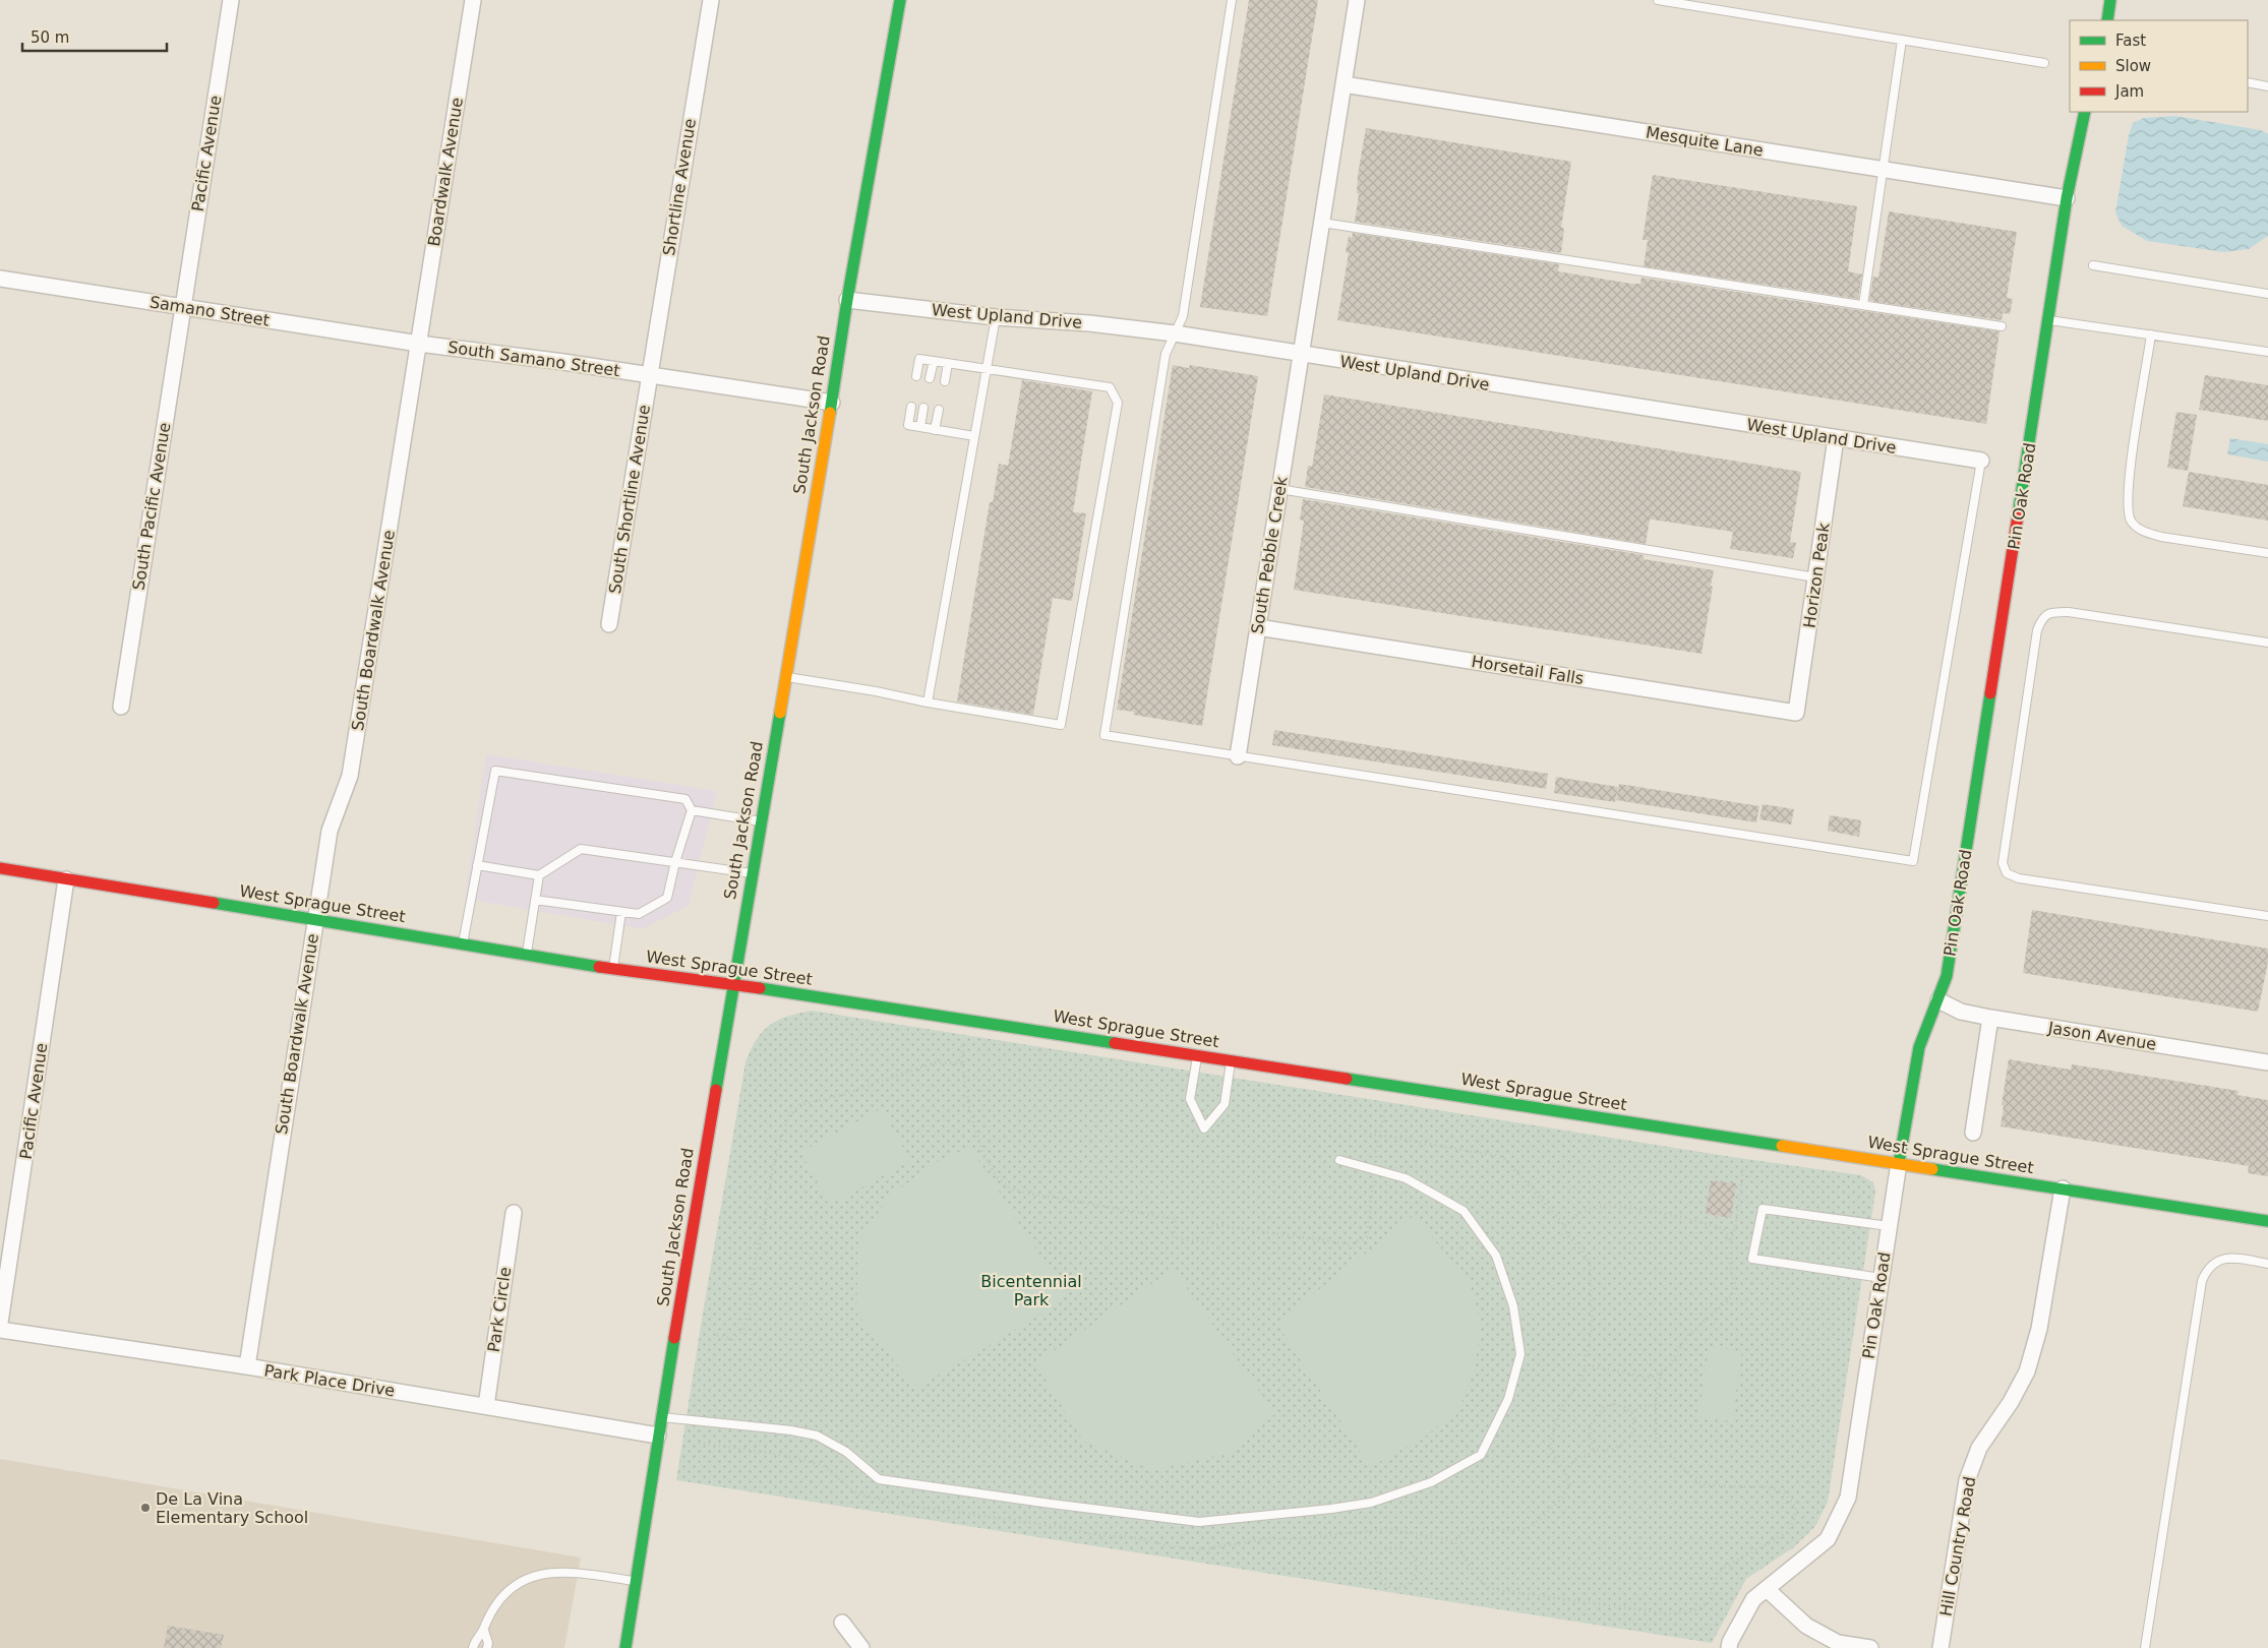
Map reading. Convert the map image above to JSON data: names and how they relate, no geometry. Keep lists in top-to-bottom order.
{
  "streets": {
    "street": [
      "Mesquite Lane",
      "Pacific Avenue",
      "Boardwalk Avenue",
      "Shortline Avenue",
      "Samano Street",
      "West Upland Drive",
      "South Samano Street",
      "South Jackson Road",
      "Pin Oak Road",
      "South Shortline Avenue",
      "South Pacific Avenue",
      "South Pebble Creek",
      "Horizon Peak",
      "South Boardwalk Avenue",
      "Horsetail Falls",
      "West Sprague Street",
      "Jason Avenue",
      "Park Circle",
      "Park Place Drive",
      "Hill Country Road"
    ]
  },
  "crossings": [
    ["Mesquite Lane", "Pin Oak Road"],
    ["Mesquite Lane", "South Pebble Creek"],
    ["Pacific Avenue", "Samano Street"],
    ["Pacific Avenue", "South Pacific Avenue"],
    ["Pacific Avenue", "West Sprague Street"],
    ["Boardwalk Avenue", "Samano Street"],
    ["Boardwalk Avenue", "South Samano Street"],
    ["Boardwalk Avenue", "South Boardwalk Avenue"],
    ["Shortline Avenue", "South Samano Street"],
    ["Shortline Avenue", "South Shortline Avenue"],
    ["Samano Street", "South Samano Street"],
    ["Samano Street", "South Pacific Avenue"],
    ["Samano Street", "South Boardwalk Avenue"],
    ["West Upland Drive", "South Jackson Road"],
    ["West Upland Drive", "South Pebble Creek"],
    ["West Upland Drive", "Horizon Peak"],
    ["South Samano Street", "South Jackson Road"],
    ["South Samano Street", "South Shortline Avenue"],
    ["South Samano Street", "South Boardwalk Avenue"],
    ["South Jackson Road", "West Sprague Street"],
    ["South Jackson Road", "Park Place Drive"],
    ["Pin Oak Road", "West Sprague Street"],
    ["Pin Oak Road", "Jason Avenue"],
    ["South Pebble Creek", "Horsetail Falls"],
    ["Horizon Peak", "Horsetail Falls"],
    ["South Boardwalk Avenue", "West Sprague Street"],
    ["South Boardwalk Avenue", "Park Place Drive"],
    ["West Sprague Street", "Hill Country Road"],
    ["Park Circle", "Park Place Drive"]
  ],
  "parks": ["Bicentennial Park"],
  "places": ["De La Vina Elementary School"],
  "legend": ["Fast", "Slow", "Jam"],
  "scale_bar": "50 m"
}
